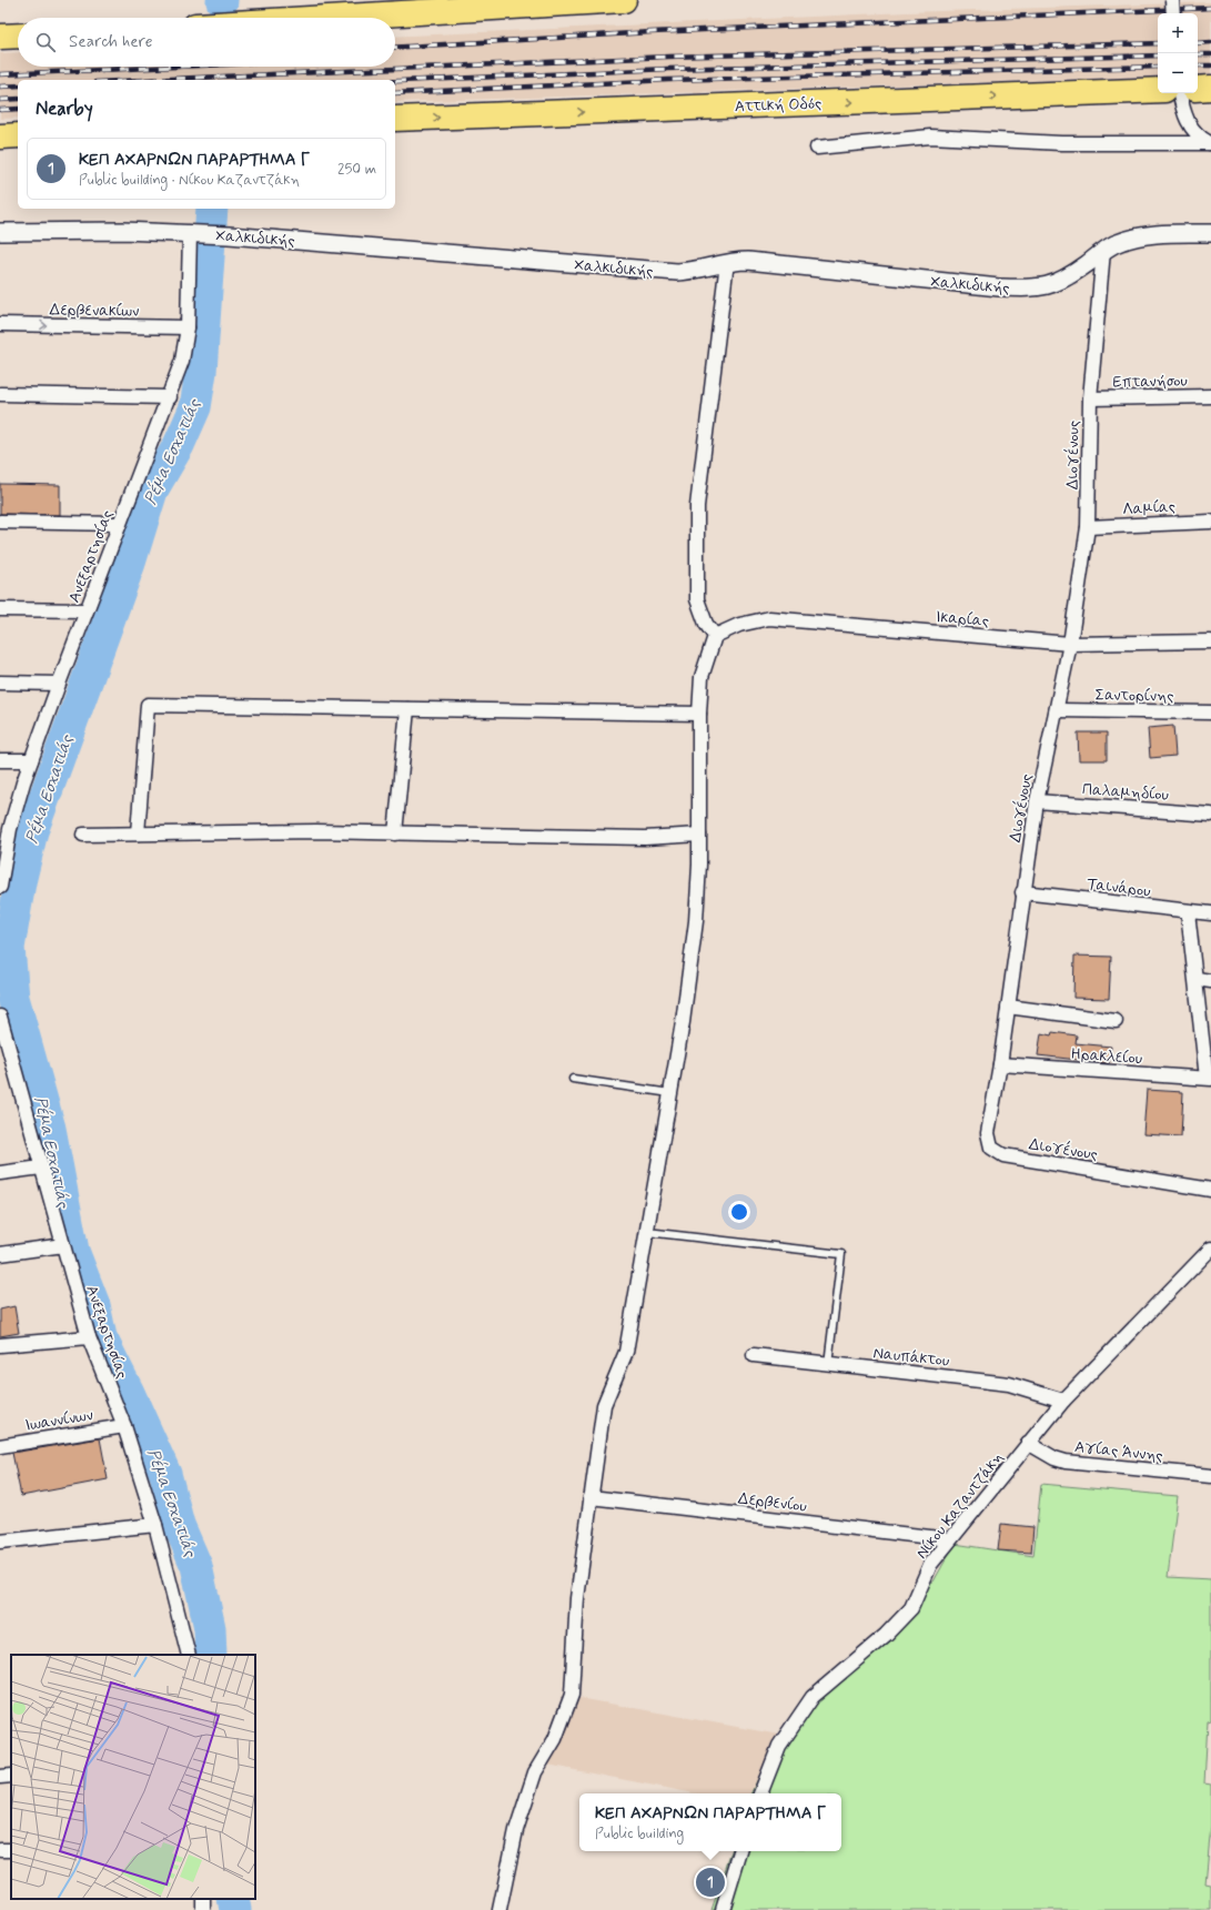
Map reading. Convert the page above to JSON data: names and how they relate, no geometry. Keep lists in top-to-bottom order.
{
  "streets": {
    "highway": ["Αττική Οδός"],
    "street": [
      "Χαλκιδικής",
      "Δερβενακίων",
      "Επτανήσου",
      "Διογένους",
      "Λαμίας",
      "Ανεξαρτησίας",
      "Ικαρίας",
      "Σαντορίνης",
      "Παλαμηδίου",
      "Ταινάρου",
      "Ηρακλείου",
      "Ναυπάκτου",
      "Ιωαννίνων",
      "Αγίας Άννης",
      "Δερβενίου",
      "Νίκου Καζαντζάκη"
    ]
  },
  "crossings": [
    ["Χαλκιδικής", "Διογένους"],
    ["Χαλκιδικής", "Ανεξαρτησίας"],
    ["Δερβενακίων", "Ανεξαρτησίας"],
    ["Επτανήσου", "Διογένους"],
    ["Διογένους", "Λαμίας"],
    ["Διογένους", "Ικαρίας"],
    ["Διογένους", "Σαντορίνης"],
    ["Διογένους", "Παλαμηδίου"],
    ["Διογένους", "Ταινάρου"],
    ["Διογένους", "Ηρακλείου"],
    ["Ανεξαρτησίας", "Ιωαννίνων"],
    ["Ναυπάκτου", "Νίκου Καζαντζάκη"],
    ["Αγίας Άννης", "Νίκου Καζαντζάκη"],
    ["Δερβενίου", "Νίκου Καζαντζάκη"]
  ],
  "water": ["Ρέμα Εσχατιάς"],
  "page": {
    "map_buttons": ["+", "−"],
    "search": "Search here",
    "heading": "Nearby",
    "list": [
      {
        "mark": "1",
        "name": "ΚΕΠ ΑΧΑΡΝΩΝ ΠΑΡΑΡΤΗΜΑ Γ",
        "note": "Public building · Νίκου Καζαντζάκη",
        "value": "250 m"
      }
    ],
    "popup": ["ΚΕΠ ΑΧΑΡΝΩΝ ΠΑΡΑΡΤΗΜΑ Γ", "Public building"],
    "pins": "1"
  }
}
